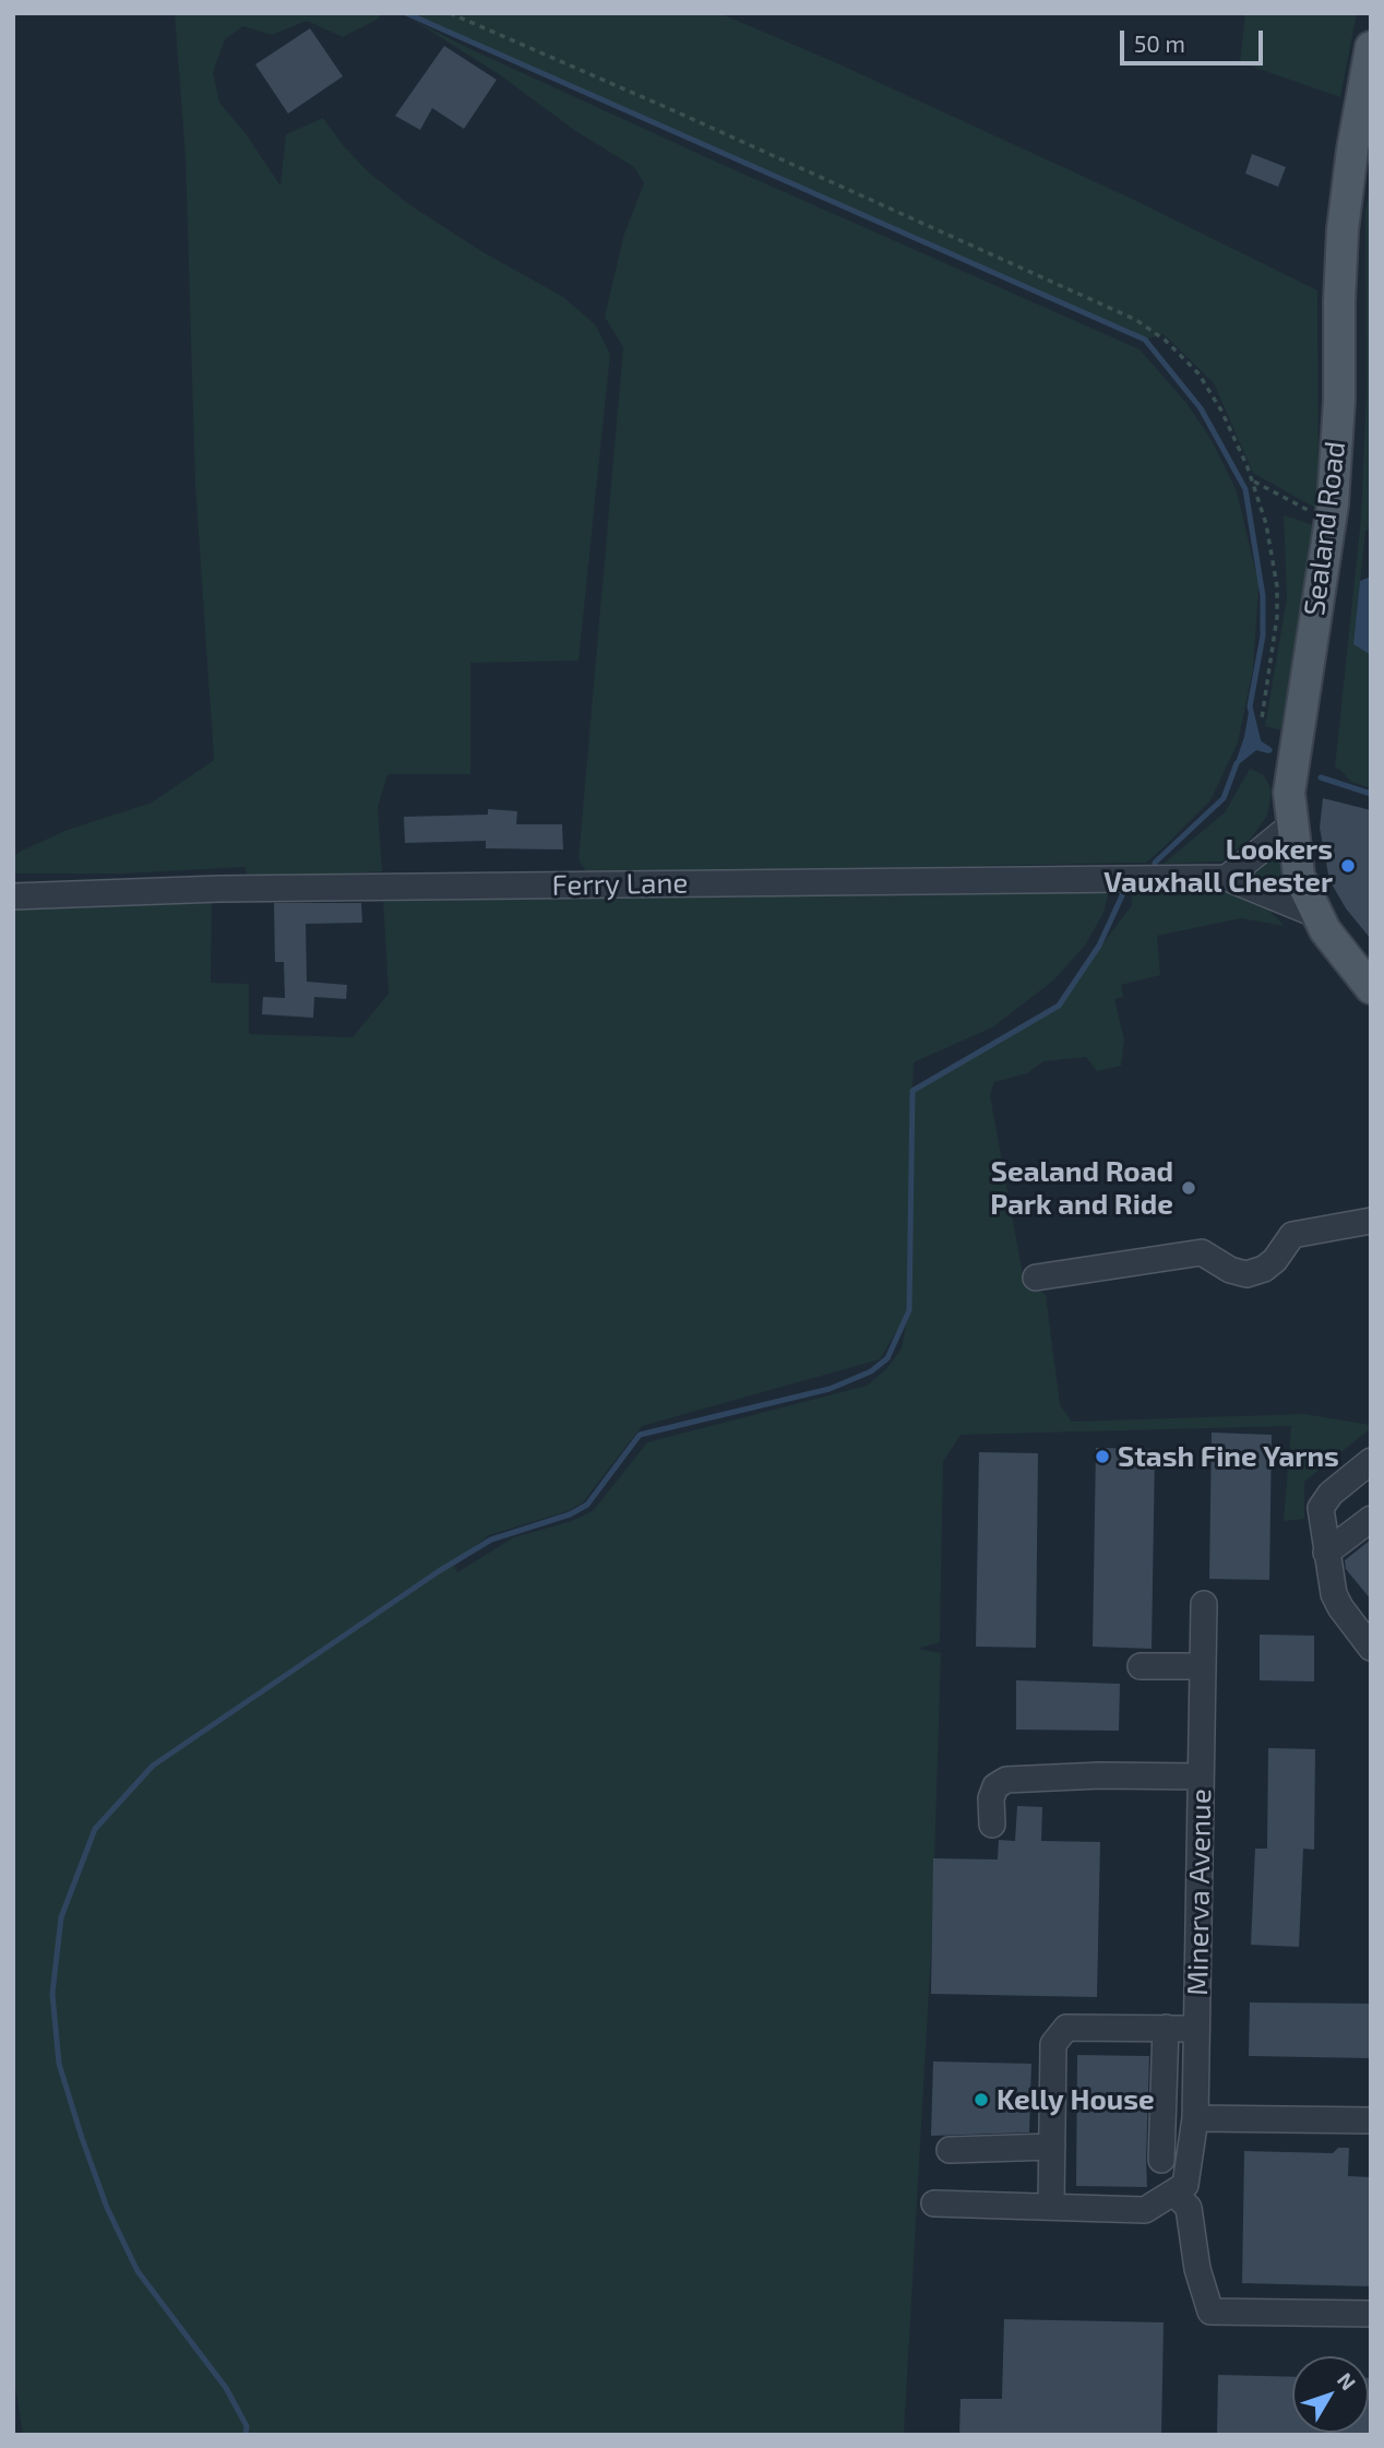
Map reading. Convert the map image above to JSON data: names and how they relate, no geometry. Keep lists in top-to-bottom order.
{
  "streets": {
    "main road": ["Sealand Road"],
    "street": ["Ferry Lane", "Minerva Avenue"]
  },
  "crossings": [
    ["Sealand Road", "Ferry Lane"]
  ],
  "places": [
    "Lookers Vauxhall Chester",
    "Sealand Road Park and Ride",
    "Stash Fine Yarns",
    "Kelly House"
  ],
  "scale_bar": "50 m",
  "north": "top right"
}
